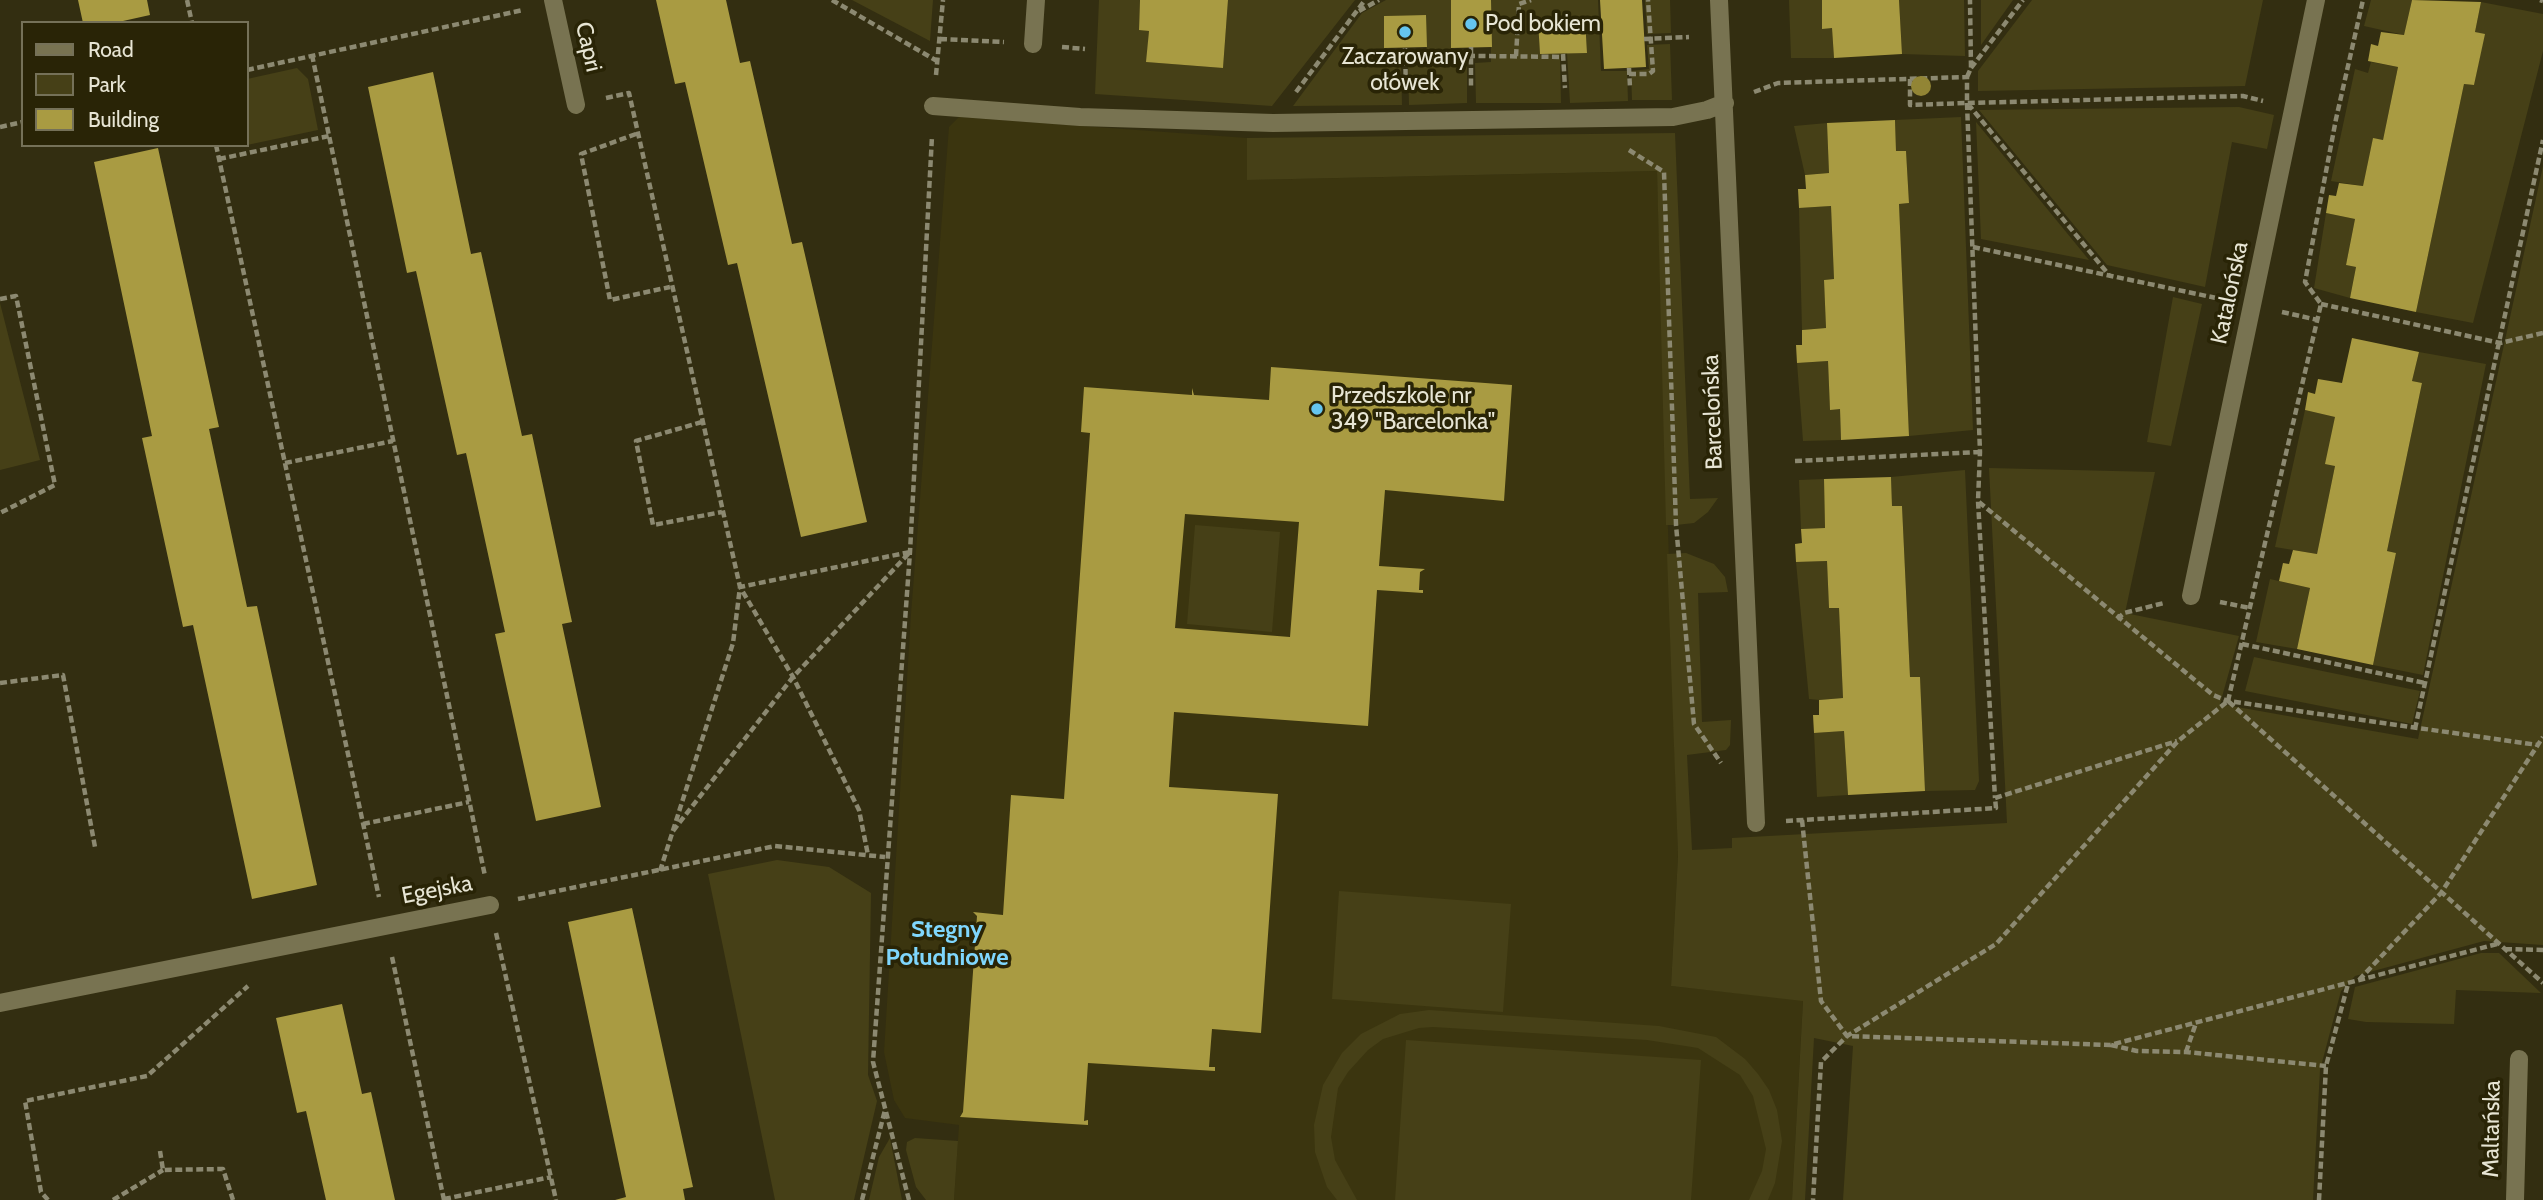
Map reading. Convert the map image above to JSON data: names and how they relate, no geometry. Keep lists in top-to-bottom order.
{
  "streets": {
    "street": [
      "Capri",
      "Katalońska",
      "Barcelońska",
      "Egejska",
      "Maltańska"
    ]
  },
  "districts": ["Stegny Południowe"],
  "places": ["Pod bokiem", "Zaczarowany ołówek", "Przedszkole nr 349 \"Barcelonka\""],
  "legend": ["Road", "Park", "Building"]
}
